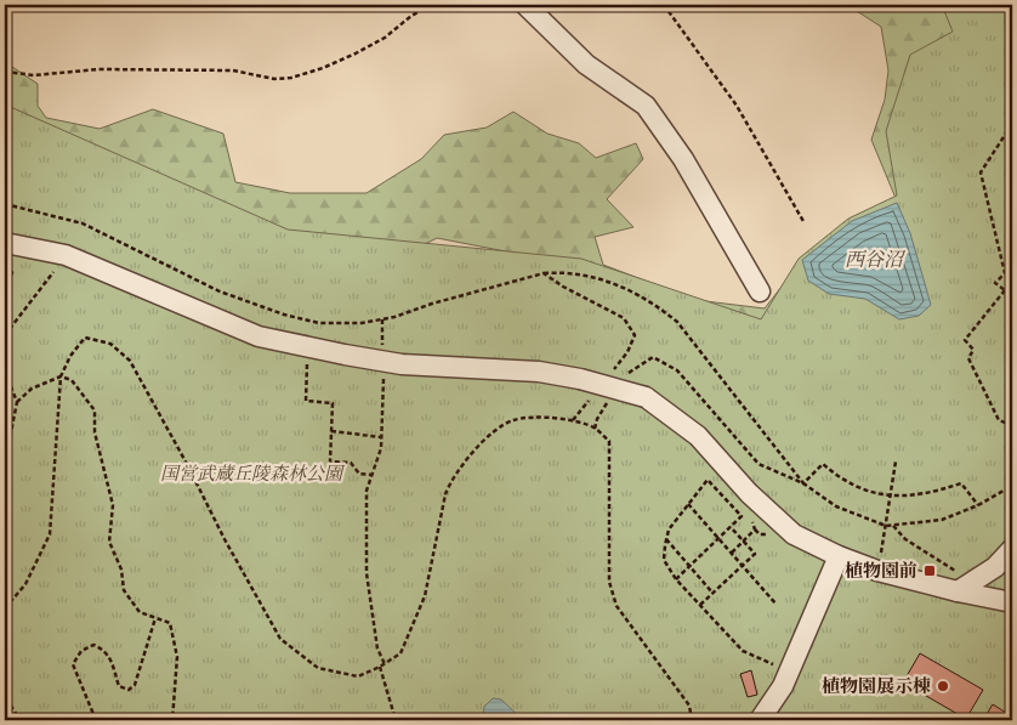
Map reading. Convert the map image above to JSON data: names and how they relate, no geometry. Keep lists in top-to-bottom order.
{
  "water": ["西谷沼"],
  "parks": ["国営武蔵丘陵森林公園"],
  "places": {
    "transit": ["植物園前"],
    "other": ["植物園展示棟"]
  }
}
